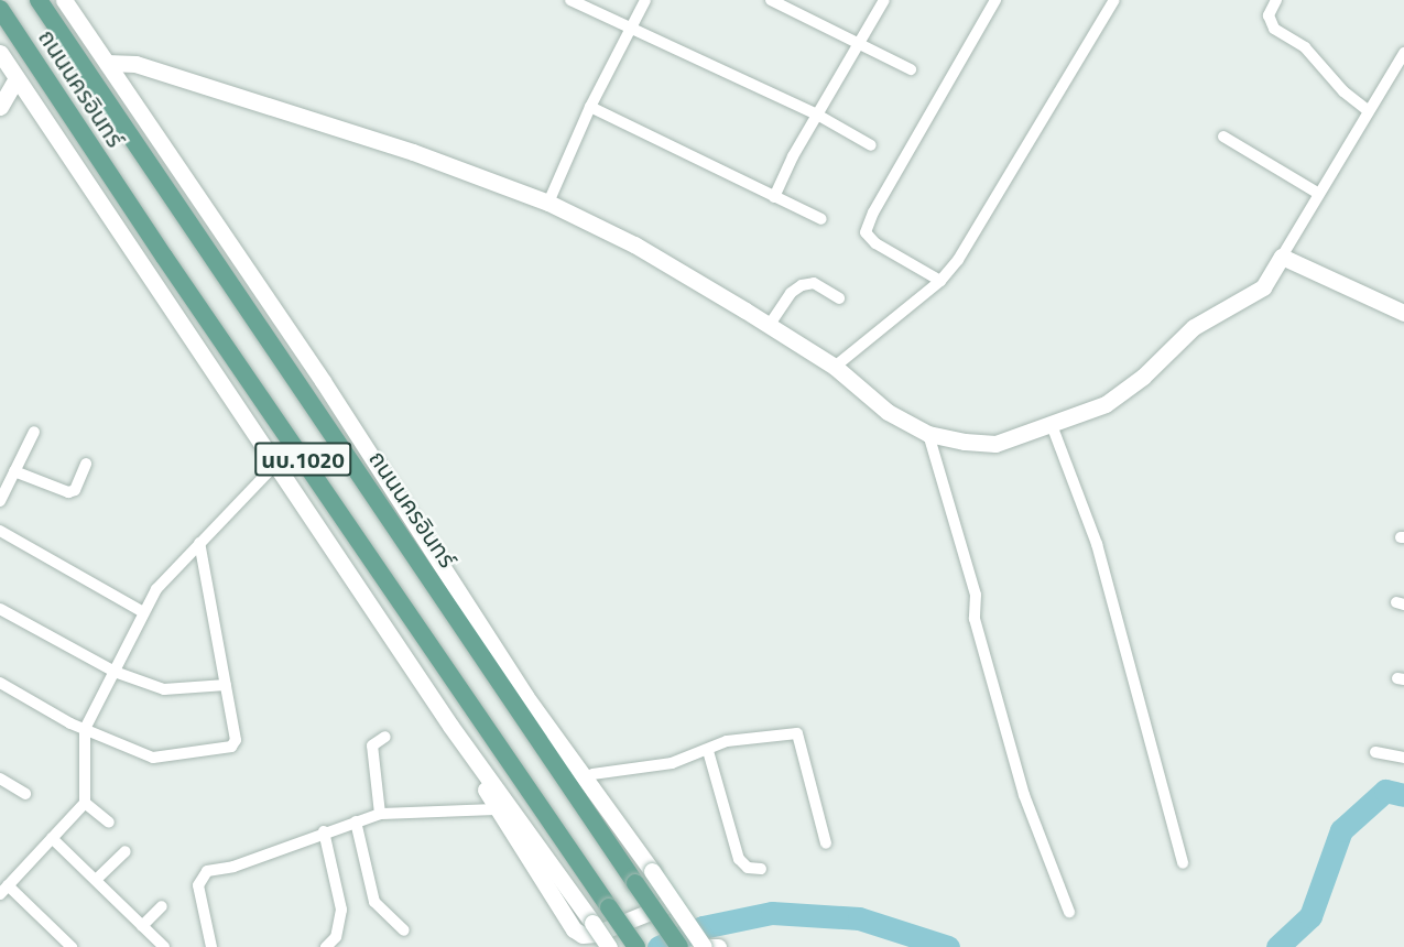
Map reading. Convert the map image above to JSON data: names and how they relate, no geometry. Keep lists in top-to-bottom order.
{
  "streets": {
    "main road": ["ถนนนครอินทร์", "นบ.1020"]
  }
}
